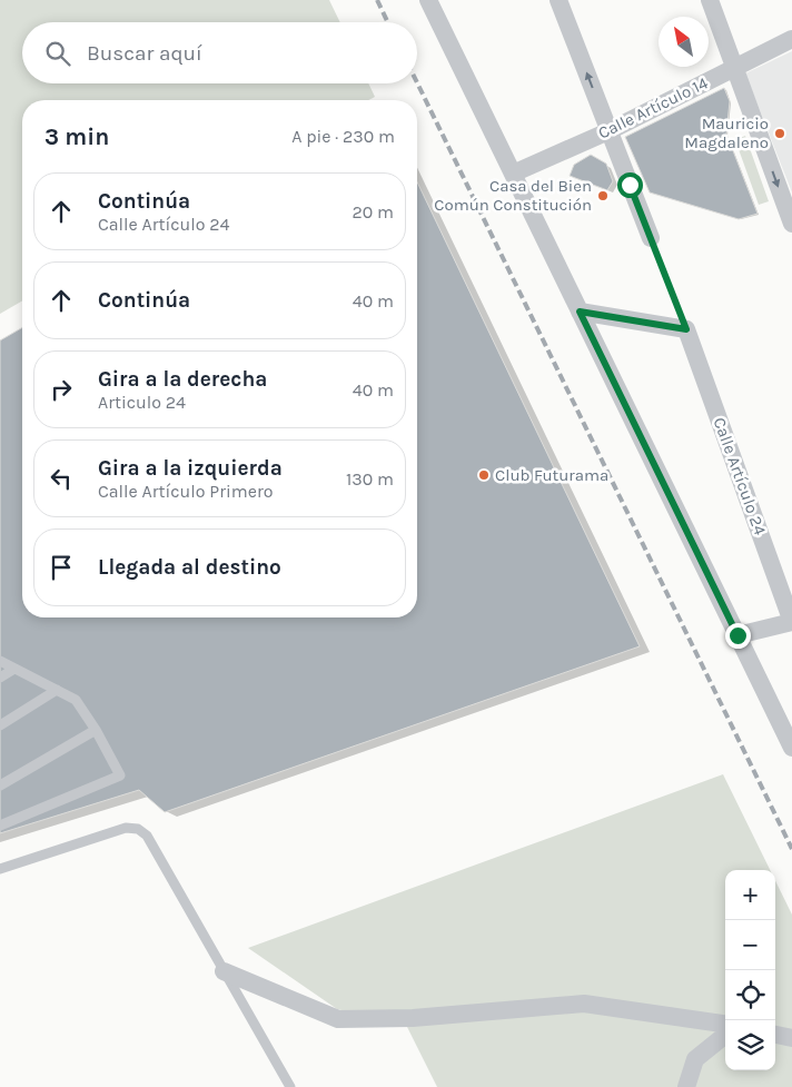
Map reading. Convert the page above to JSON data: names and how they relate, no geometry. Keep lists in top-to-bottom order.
{
  "streets": {
    "street": ["Calle Artículo 14", "Calle Artículo 24"]
  },
  "places": ["Mauricio Magdaleno", "Casa del Bien Común Constitución", "Club Futurama"],
  "north": "top left",
  "page": {
    "search": "Buscar aquí",
    "heading": ["3 min", "A pie · 230 m"],
    "list": [
      ["Continúa", "Calle Artículo 24", "20 m"],
      ["Continúa", "40 m"],
      ["Gira a la derecha", "Articulo 24", "40 m"],
      ["Gira a la izquierda", "Calle Artículo Primero", "130 m"],
      "Llegada al destino"
    ],
    "map_buttons": ["+", "−"]
  }
}
